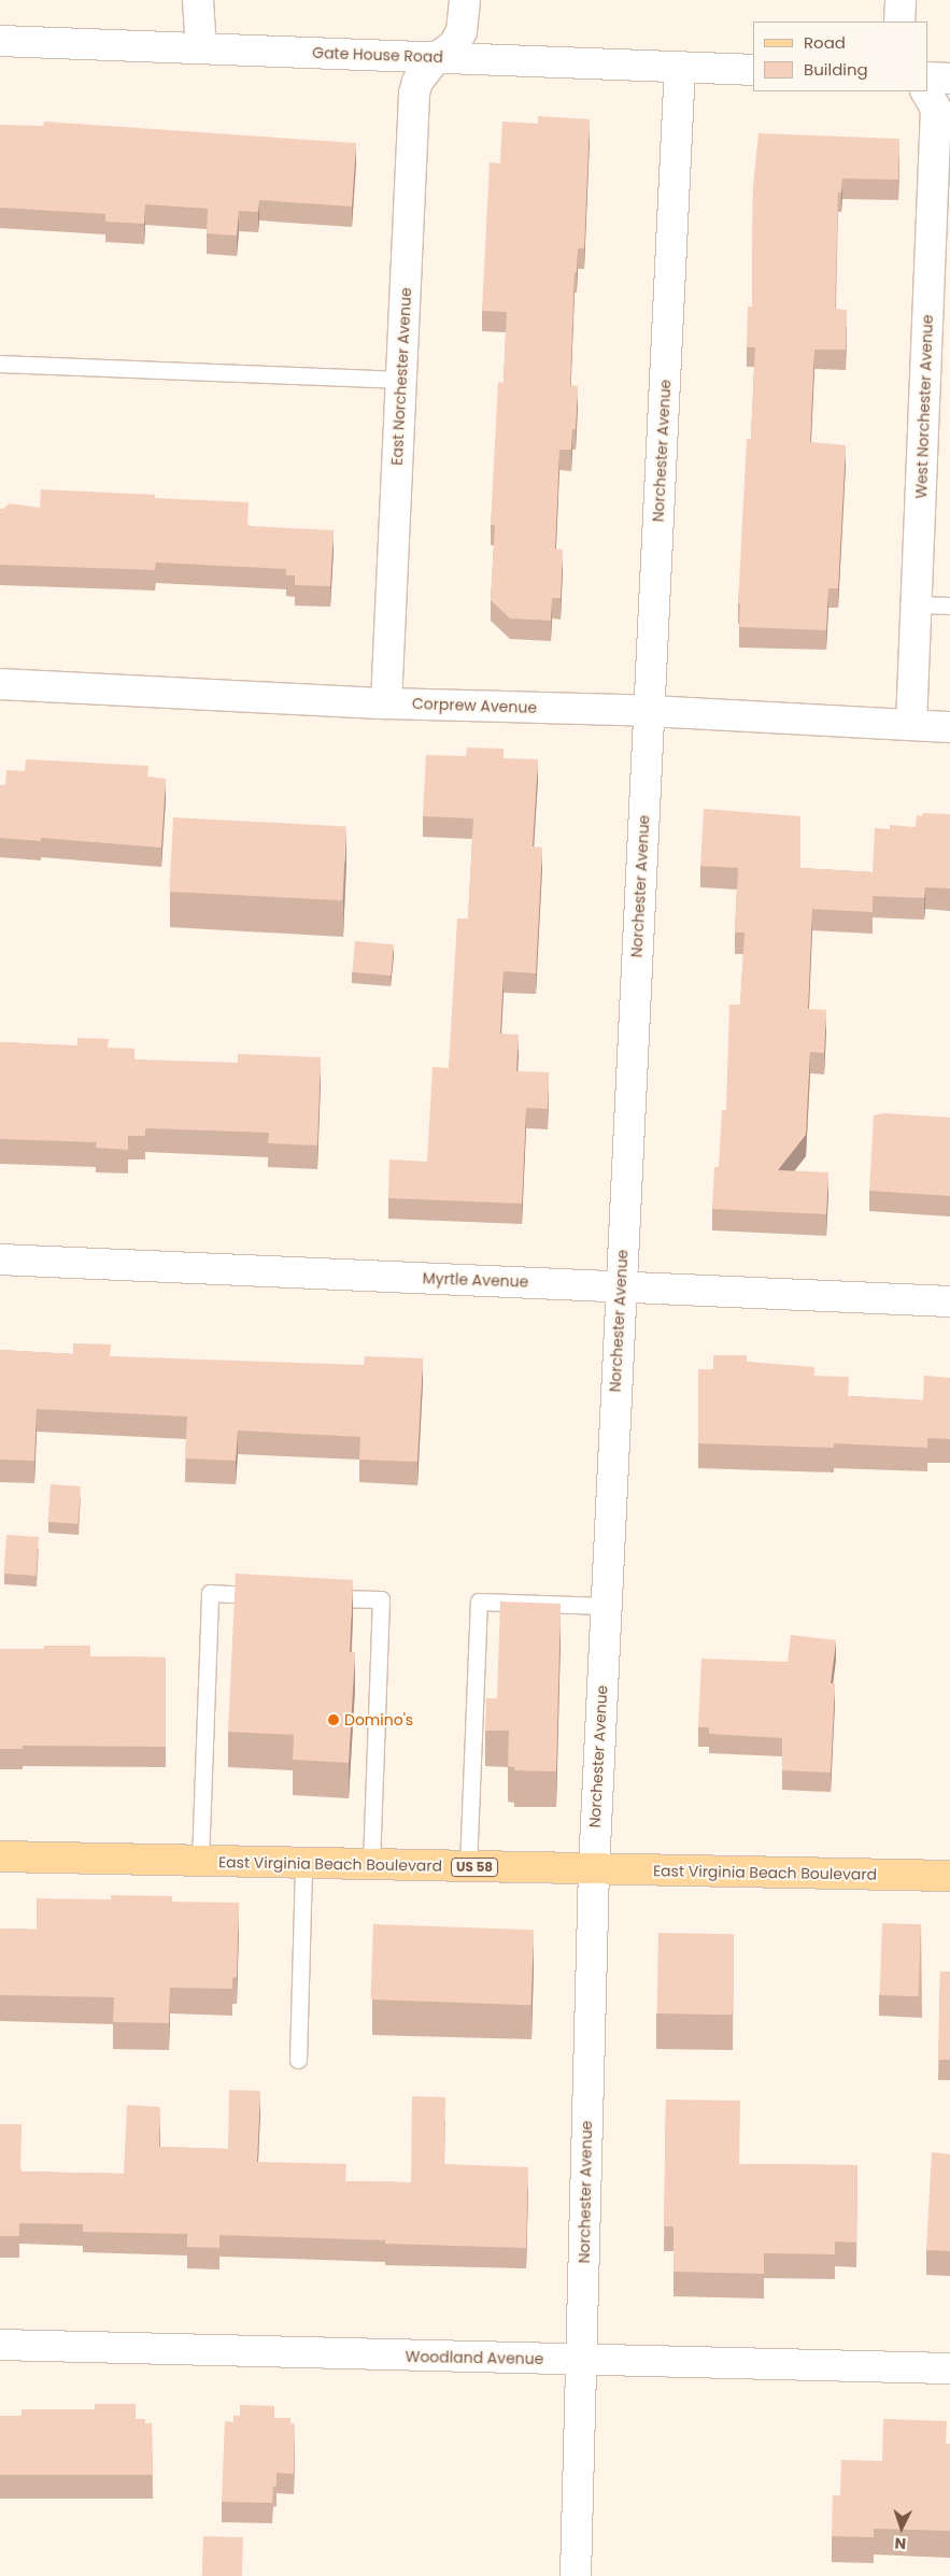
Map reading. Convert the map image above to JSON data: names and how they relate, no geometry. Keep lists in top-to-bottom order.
{
  "streets": {
    "main road": ["East Virginia Beach Boulevard", "US 58"],
    "street": [
      "Gate House Road",
      "East Norchester Avenue",
      "West Norchester Avenue",
      "Norchester Avenue",
      "Corprew Avenue",
      "Myrtle Avenue",
      "Woodland Avenue"
    ]
  },
  "crossings": [
    ["Gate House Road", "East Norchester Avenue"],
    ["Gate House Road", "Norchester Avenue"],
    ["East Norchester Avenue", "Corprew Avenue"],
    ["West Norchester Avenue", "Corprew Avenue"],
    ["Norchester Avenue", "Corprew Avenue"],
    ["Norchester Avenue", "Myrtle Avenue"],
    ["Norchester Avenue", "East Virginia Beach Boulevard"],
    ["Norchester Avenue", "Woodland Avenue"]
  ],
  "places": ["Domino's"],
  "legend": ["Road", "Building"],
  "north": "bottom"
}
